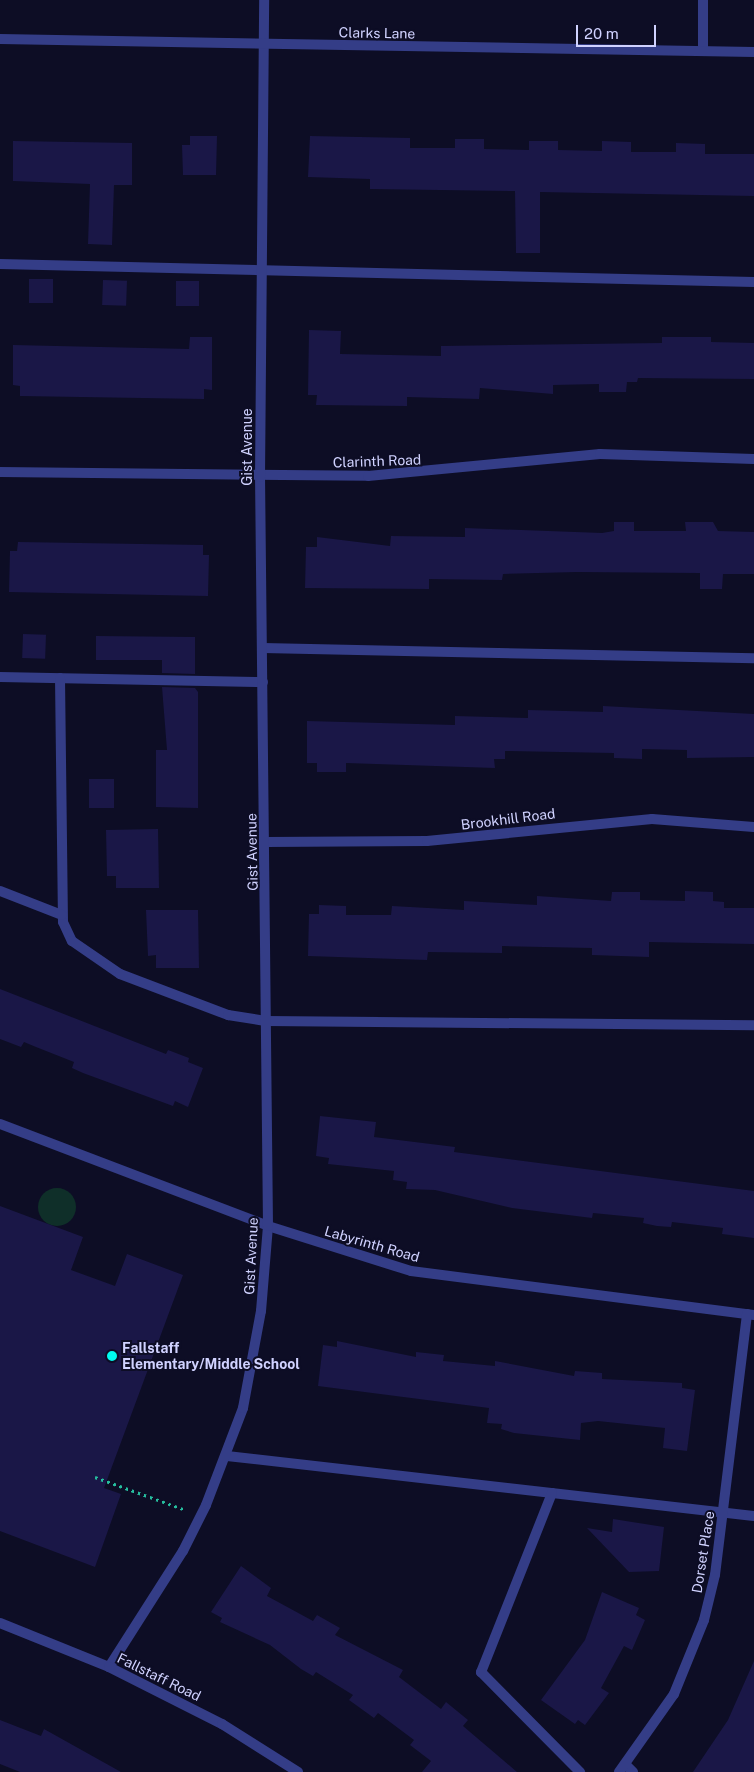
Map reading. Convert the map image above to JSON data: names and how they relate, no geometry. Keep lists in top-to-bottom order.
{
  "streets": {
    "street": [
      "Clarks Lane",
      "Gist Avenue",
      "Clarinth Road",
      "Brookhill Road",
      "Labyrinth Road",
      "Dorset Place",
      "Fallstaff Road"
    ]
  },
  "crossings": [
    ["Clarks Lane", "Gist Avenue"],
    ["Gist Avenue", "Clarinth Road"],
    ["Gist Avenue", "Brookhill Road"],
    ["Gist Avenue", "Labyrinth Road"],
    ["Gist Avenue", "Fallstaff Road"],
    ["Labyrinth Road", "Dorset Place"]
  ],
  "places": ["Fallstaff Elementary/Middle School"],
  "scale_bar": "20 m"
}
